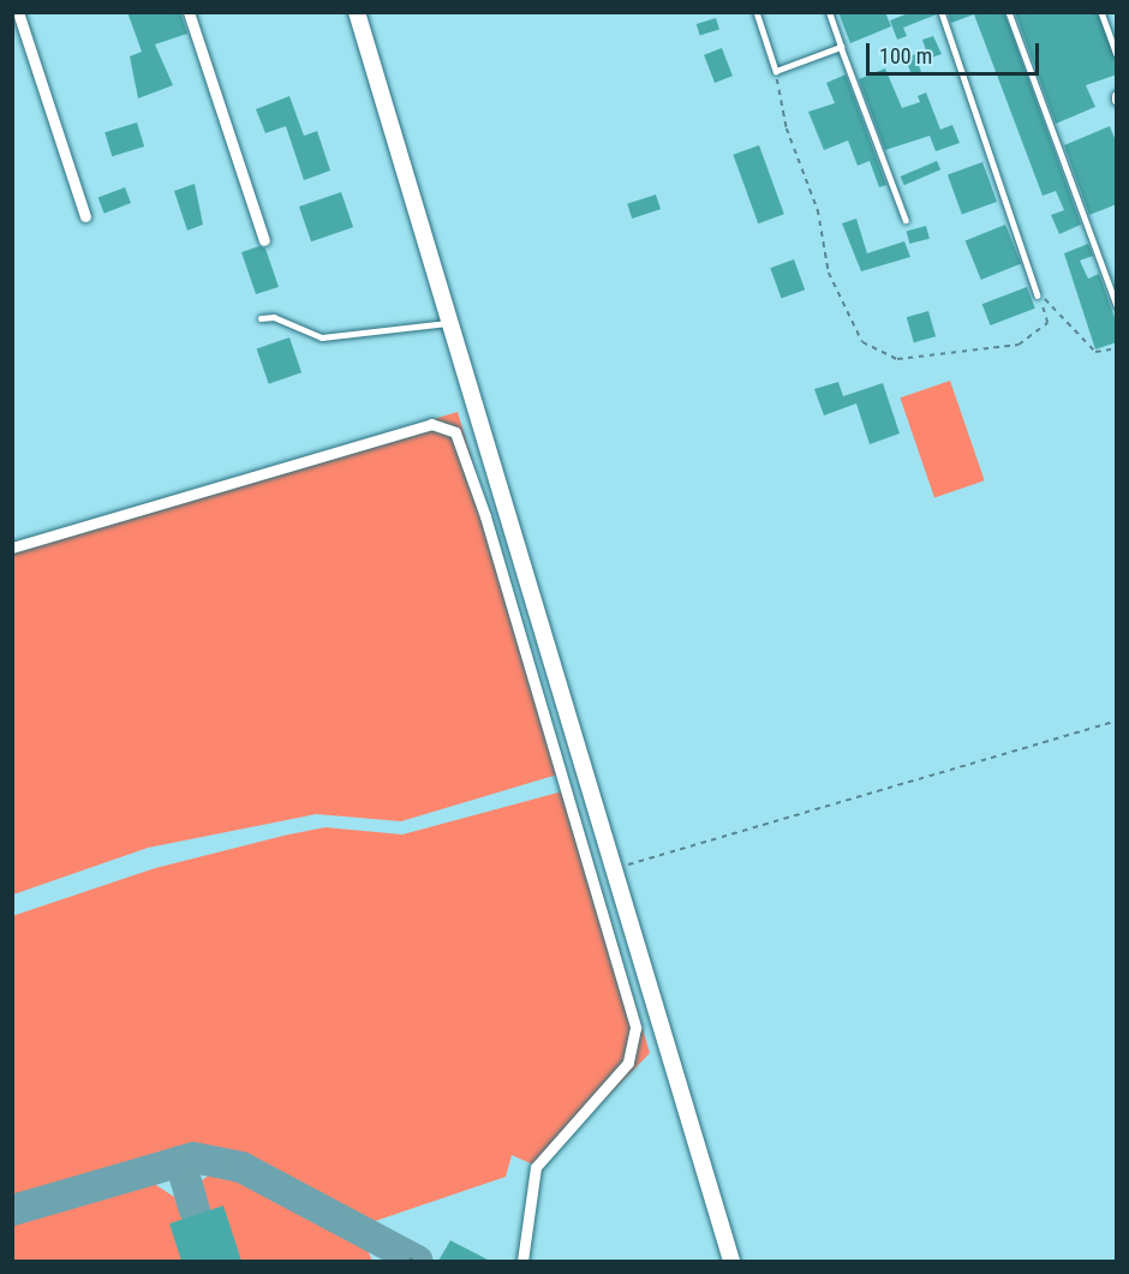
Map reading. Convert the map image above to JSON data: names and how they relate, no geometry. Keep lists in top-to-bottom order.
{
  "scale_bar": "100 m"
}
